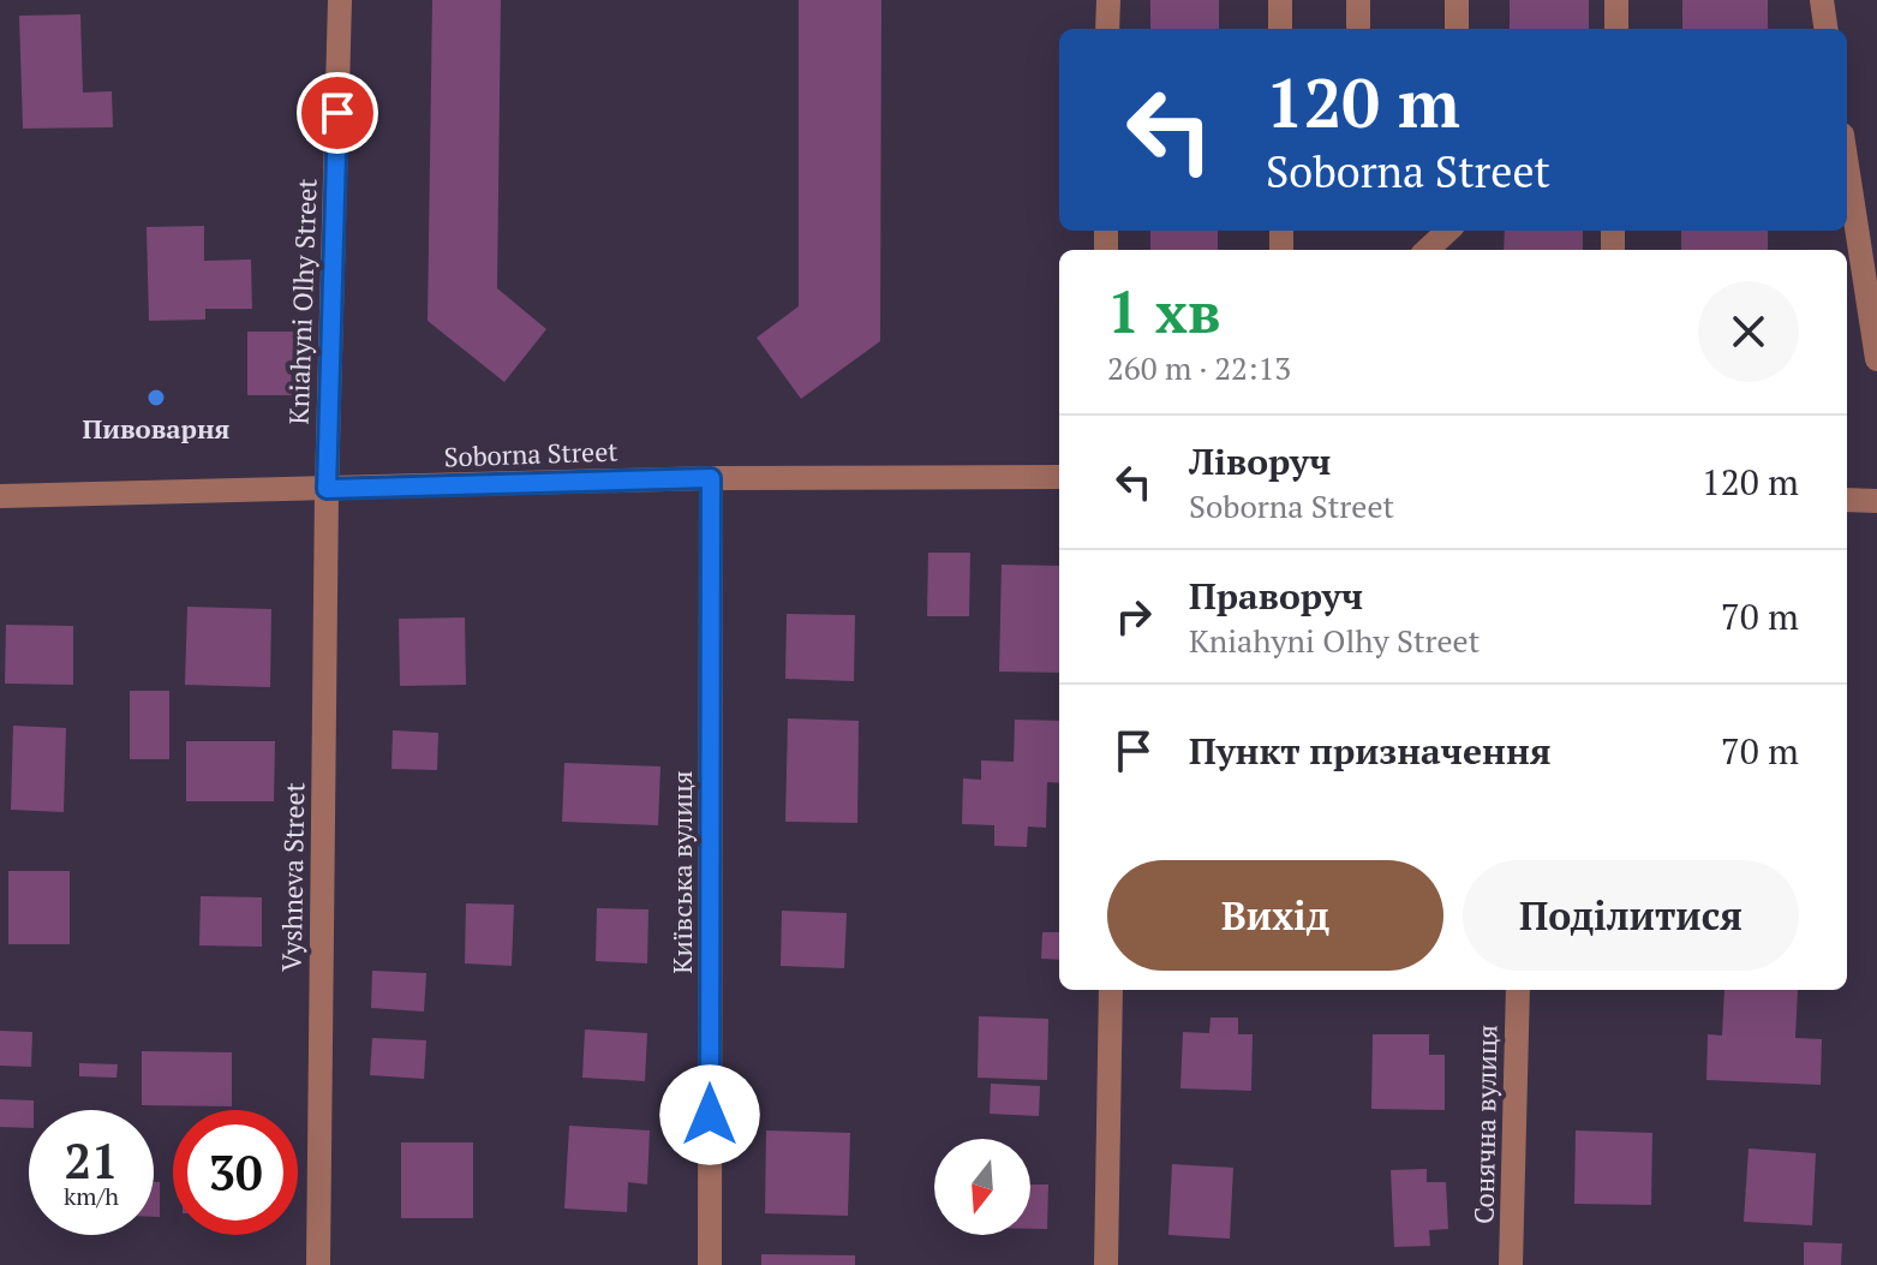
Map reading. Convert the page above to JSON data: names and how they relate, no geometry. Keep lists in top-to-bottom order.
{
  "streets": {
    "street": [
      "Kniahyni Olhy Street",
      "Soborna Street",
      "Київська вулиця",
      "Vyshneva Street",
      "Сонячна вулиця"
    ]
  },
  "crossings": [
    ["Kniahyni Olhy Street", "Soborna Street"],
    ["Kniahyni Olhy Street", "Vyshneva Street"],
    ["Soborna Street", "Київська вулиця"],
    ["Soborna Street", "Vyshneva Street"]
  ],
  "places": ["Пивоварня"],
  "north": "bottom",
  "page": {
    "turn": ["120 m", "Soborna Street"],
    "heading": ["1 хв", "260 m · 22:13"],
    "list": [
      {
        "name": "Ліворуч",
        "note": "Soborna Street",
        "value": "120 m"
      },
      {
        "name": "Праворуч",
        "note": "Kniahyni Olhy Street",
        "value": "70 m"
      },
      {
        "name": "Пункт призначення",
        "value": "70 m"
      }
    ],
    "buttons": ["Вихід", "Поділитися"],
    "speed": "21 km/h",
    "limit": "30"
  }
}
